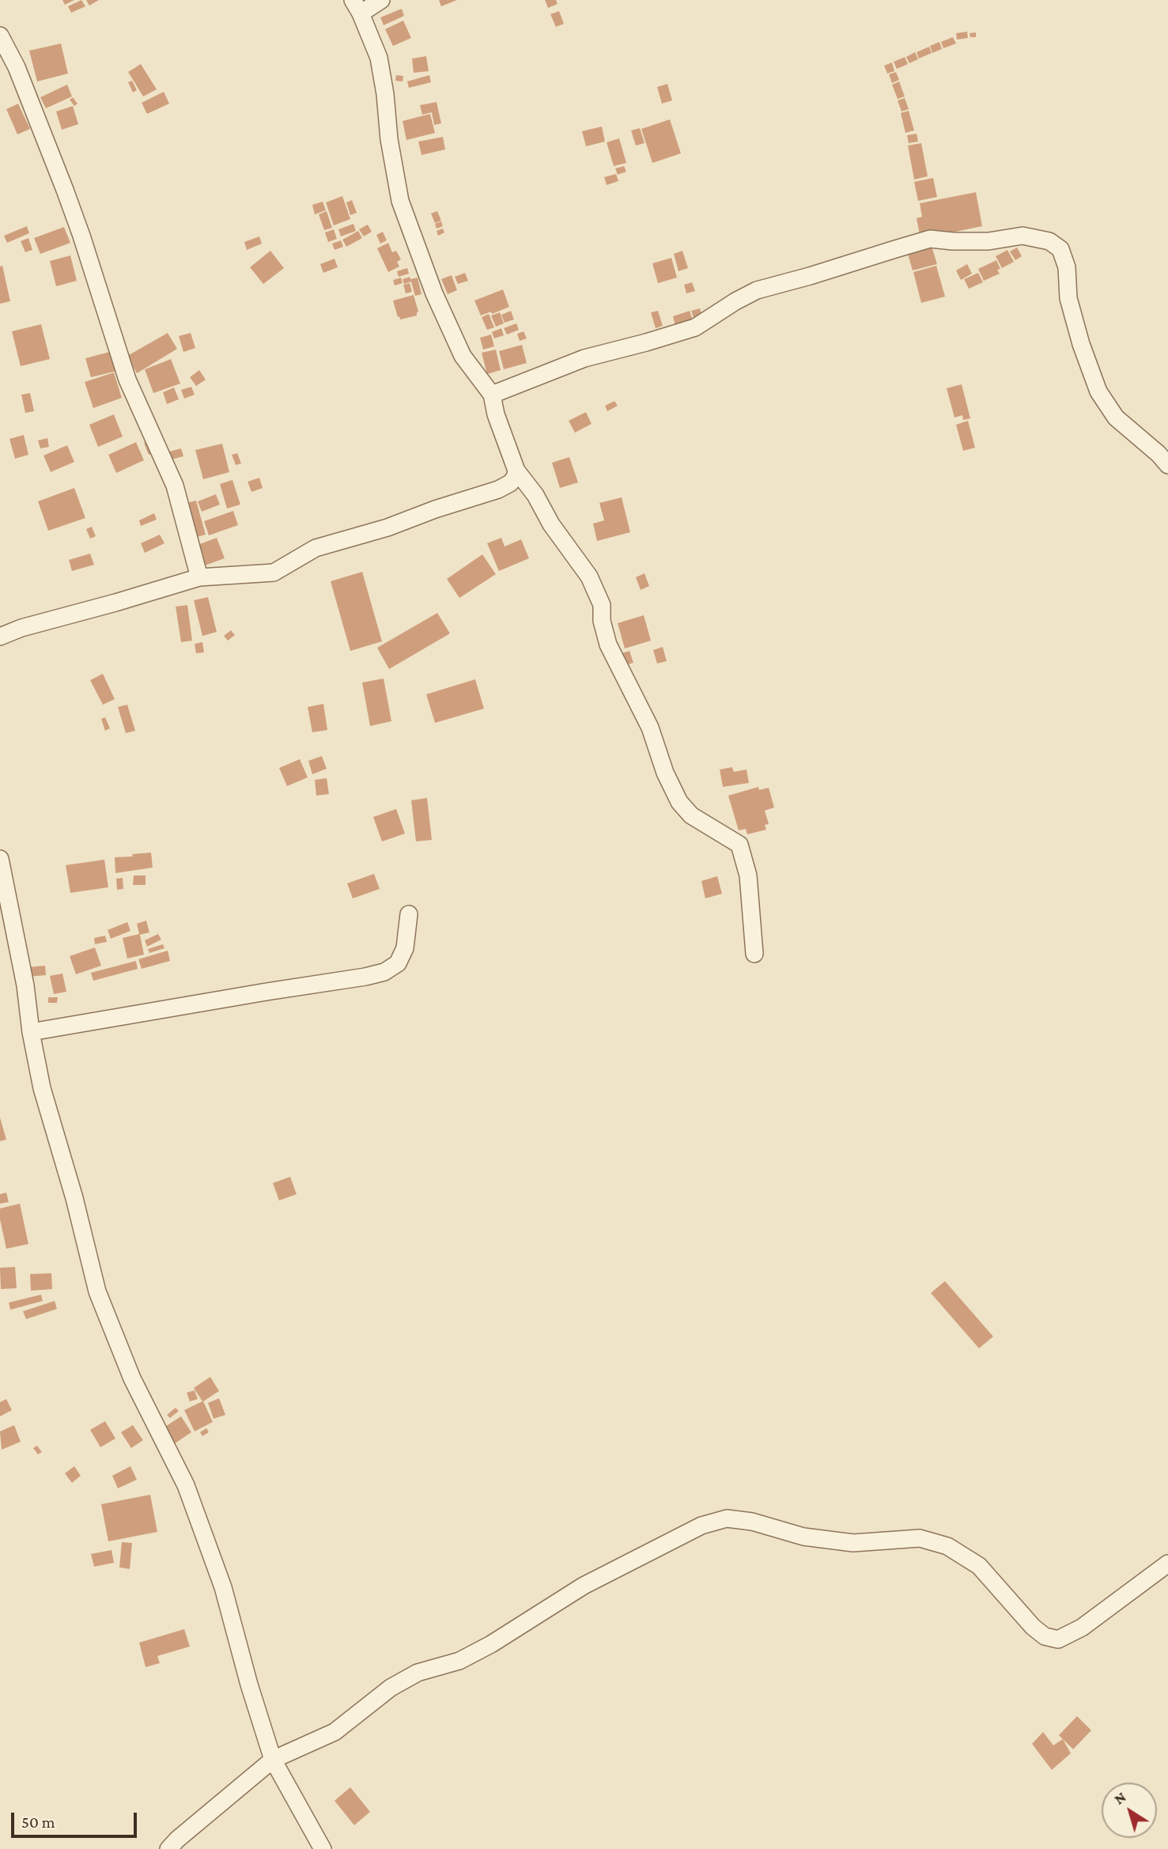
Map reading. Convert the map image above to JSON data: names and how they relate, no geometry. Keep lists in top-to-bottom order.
{
  "scale_bar": "50 m",
  "north": "top left"
}
